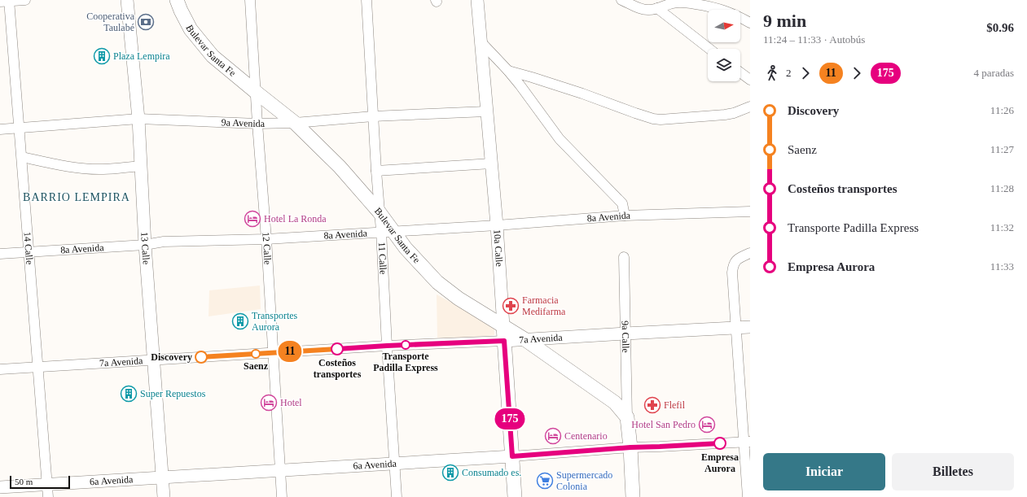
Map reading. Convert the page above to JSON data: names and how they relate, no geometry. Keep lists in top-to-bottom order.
{
  "streets": {
    "main road": ["Bulevar Santa Fe", "10a Calle"],
    "street": [
      "9a Avenida",
      "8a Avenida",
      "14 Calle",
      "13 Calle",
      "12 Calle",
      "11 Calle",
      "9a Calle",
      "7a Avenida",
      "6a Avenida"
    ]
  },
  "crossings": [
    ["Bulevar Santa Fe", "9a Avenida"],
    ["Bulevar Santa Fe", "8a Avenida"],
    ["Bulevar Santa Fe", "12 Calle"],
    ["Bulevar Santa Fe", "10a Calle"],
    ["Bulevar Santa Fe", "11 Calle"],
    ["Bulevar Santa Fe", "9a Calle"],
    ["Bulevar Santa Fe", "7a Avenida"],
    ["9a Avenida", "14 Calle"],
    ["9a Avenida", "13 Calle"],
    ["9a Avenida", "12 Calle"],
    ["9a Avenida", "10a Calle"],
    ["8a Avenida", "14 Calle"],
    ["8a Avenida", "13 Calle"],
    ["8a Avenida", "12 Calle"],
    ["8a Avenida", "10a Calle"],
    ["8a Avenida", "11 Calle"],
    ["14 Calle", "7a Avenida"],
    ["14 Calle", "6a Avenida"],
    ["13 Calle", "7a Avenida"],
    ["13 Calle", "6a Avenida"],
    ["12 Calle", "7a Avenida"],
    ["12 Calle", "6a Avenida"],
    ["10a Calle", "7a Avenida"],
    ["10a Calle", "6a Avenida"],
    ["11 Calle", "7a Avenida"],
    ["11 Calle", "6a Avenida"],
    ["9a Calle", "7a Avenida"]
  ],
  "districts": ["BARRIO LEMPIRA"],
  "places": {
    "bank": ["Cooperativa Taulabé"],
    "building": [
      "Plaza Lempira",
      "Transportes Aurora",
      "Super Repuestos",
      "Consumado es."
    ],
    "hotel": [
      "Hotel La Ronda",
      "Hotel",
      "Hotel San Pedro",
      "Centenario"
    ],
    "pharmacy": ["Farmacia Medifarma", "Flefil"],
    "other": [
      "Transporte Padilla Express",
      "Costeños transportes",
      "Saenz",
      "Discovery",
      "Empresa Aurora"
    ],
    "supermarket": ["Supermercado Colonia"]
  },
  "lines": ["bus line 175", "bus line 11"],
  "scale_bar": "50 m",
  "north": "right",
  "page": {
    "on_map": ["11", "175"],
    "heading": ["9 min", "11:24 – 11:33 · Autobús", "$0.96"],
    "legs": [
      "2",
      "11",
      "175",
      "4 paradas"
    ],
    "list": [
      {
        "name": "Discovery",
        "value": "11:26"
      },
      {
        "name": "Saenz",
        "value": "11:27"
      },
      {
        "name": "Costeños transportes",
        "value": "11:28"
      },
      {
        "name": "Transporte Padilla Express",
        "value": "11:32"
      },
      {
        "name": "Empresa Aurora",
        "value": "11:33"
      }
    ],
    "buttons": ["Iniciar", "Billetes"],
    "scale": "50 m"
  }
}
